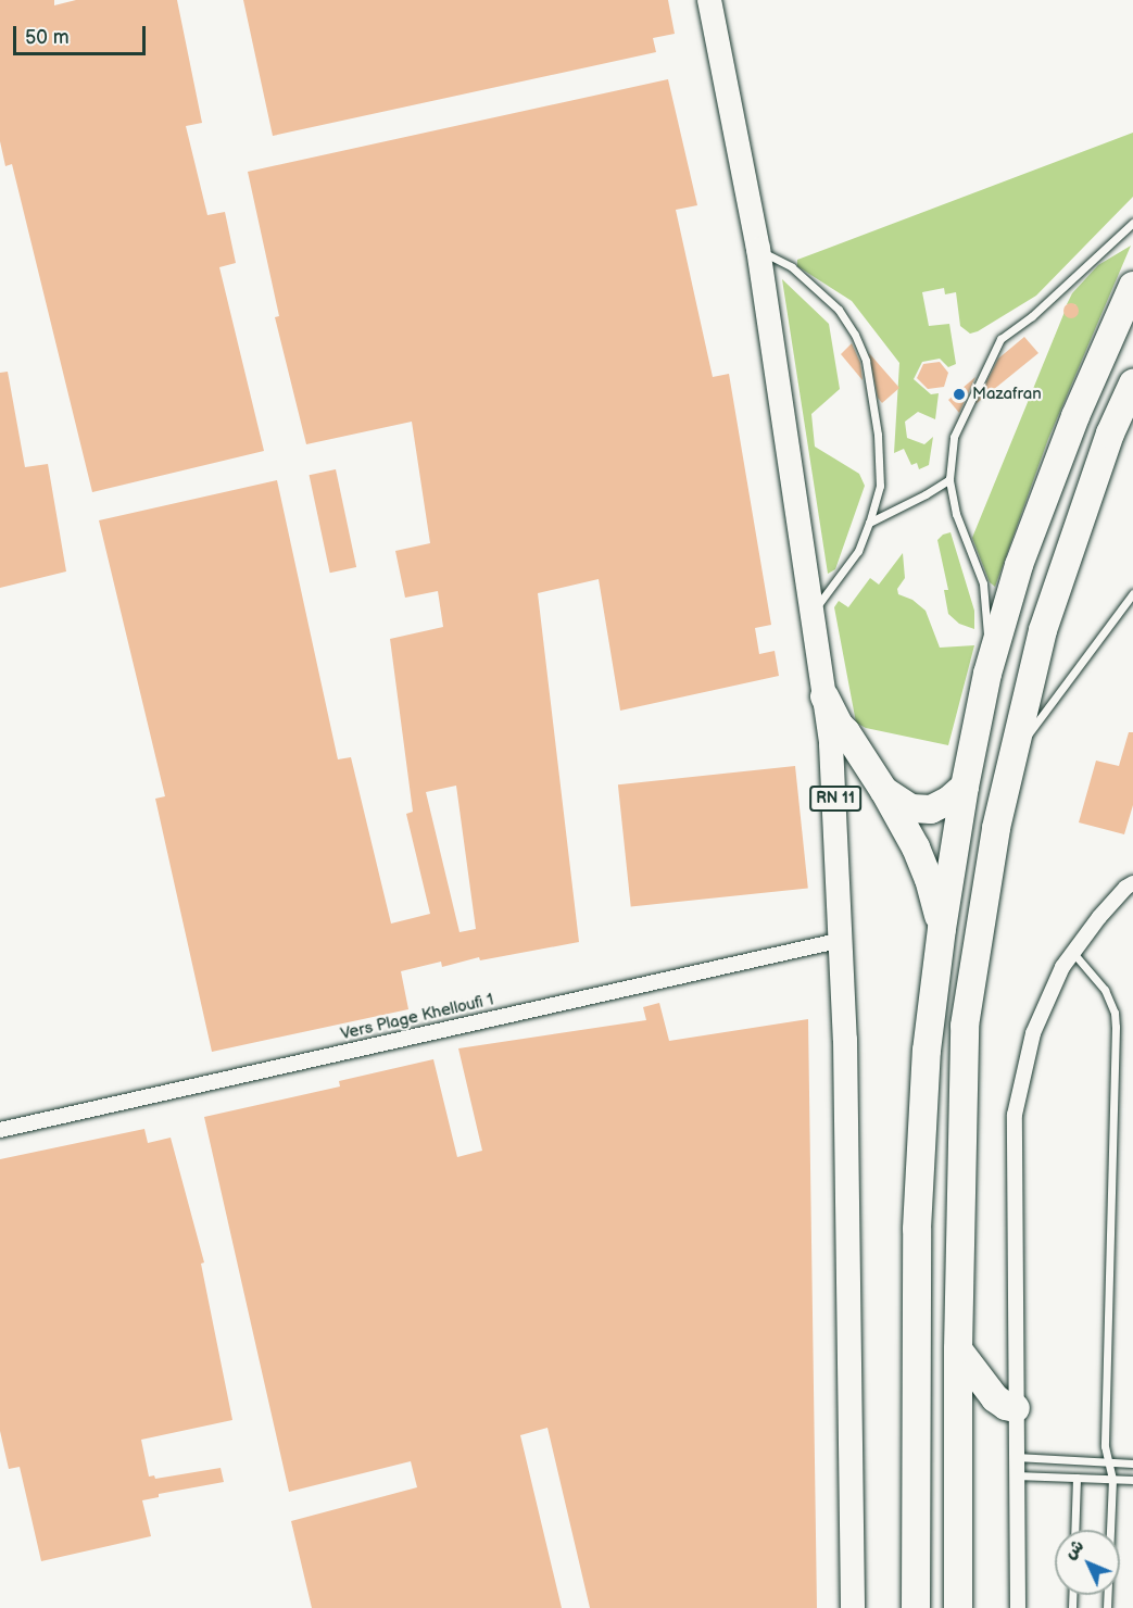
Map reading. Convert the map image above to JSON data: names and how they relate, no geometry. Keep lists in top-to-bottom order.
{
  "streets": {
    "main road": ["RN 11"],
    "street": ["Vers Plage Khelloufi 1"]
  },
  "crossings": [
    ["RN 11", "Vers Plage Khelloufi 1"]
  ],
  "places": ["Mazafran"],
  "scale_bar": "50 m",
  "north": "top left"
}
